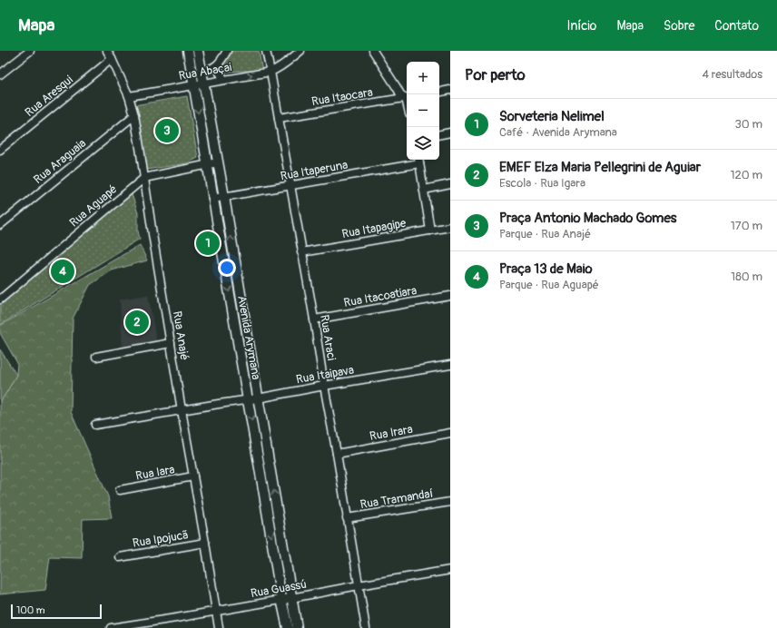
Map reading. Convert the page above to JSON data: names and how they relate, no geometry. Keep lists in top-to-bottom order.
{
  "streets": {
    "main road": ["Avenida Arymana"],
    "street": [
      "Rua Abaçai",
      "Rua Aresqui",
      "Rua Itaocara",
      "Rua Araguaia",
      "Rua Itaperuna",
      "Rua Aguapé",
      "Rua Itapagipe",
      "Rua Itacoatiara",
      "Rua Anajé",
      "Rua Araci",
      "Rua Itaipava",
      "Rua Irara",
      "Rua Iara",
      "Rua Tramandaí",
      "Rua Ipojucã",
      "Rua Guassú"
    ]
  },
  "crossings": [
    ["Rua Abaçai", "Rua Anajé"],
    ["Rua Abaçai", "Avenida Arymana"],
    ["Rua Abaçai", "Rua Araci"],
    ["Rua Aresqui", "Rua Anajé"],
    ["Rua Itaocara", "Rua Araci"],
    ["Rua Araguaia", "Rua Anajé"],
    ["Rua Itaperuna", "Avenida Arymana"],
    ["Rua Itaperuna", "Rua Araci"],
    ["Rua Aguapé", "Rua Anajé"],
    ["Rua Aguapé", "Avenida Arymana"],
    ["Rua Itapagipe", "Rua Araci"],
    ["Rua Itacoatiara", "Rua Araci"],
    ["Rua Anajé", "Rua Itaipava"],
    ["Rua Anajé", "Rua Iara"],
    ["Rua Anajé", "Rua Ipojucã"],
    ["Rua Anajé", "Rua Guassú"],
    ["Avenida Arymana", "Rua Itaipava"],
    ["Avenida Arymana", "Rua Guassú"],
    ["Rua Araci", "Rua Itaipava"],
    ["Rua Araci", "Rua Irara"],
    ["Rua Araci", "Rua Tramandaí"],
    ["Rua Araci", "Rua Guassú"]
  ],
  "scale_bar": "100 m",
  "page": {
    "header": "Mapa",
    "nav": [
      "Início",
      "Mapa",
      "Sobre",
      "Contato"
    ],
    "heading": ["Por perto", "4 resultados"],
    "map_buttons": ["+", "−"],
    "list": [
      {
        "mark": "1",
        "name": "Sorveteria Nelimel",
        "note": "Café · Avenida Arymana",
        "value": "30 m"
      },
      {
        "mark": "2",
        "name": "EMEF Elza Maria Pellegrini de Aguiar",
        "note": "Escola · Rua Igara",
        "value": "120 m"
      },
      {
        "mark": "3",
        "name": "Praça Antonio Machado Gomes",
        "note": "Parque · Rua Anajé",
        "value": "170 m"
      },
      {
        "mark": "4",
        "name": "Praça 13 de Maio",
        "note": "Parque · Rua Aguapé",
        "value": "180 m"
      }
    ],
    "pins": [
      "3",
      "1",
      "4",
      "2"
    ],
    "scale": "100 m"
  }
}
